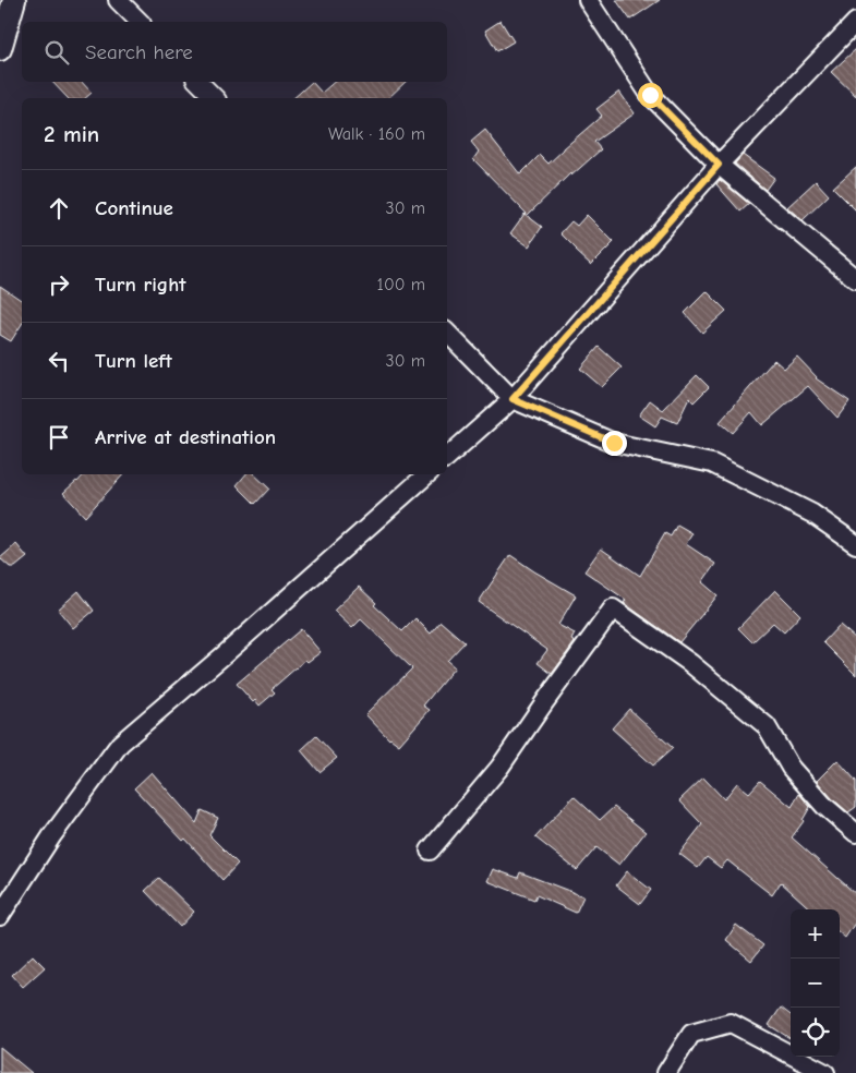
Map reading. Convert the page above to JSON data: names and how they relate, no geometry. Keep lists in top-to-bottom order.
{
  "page": {
    "search": "Search here",
    "heading": ["2 min", "Walk · 160 m"],
    "list": [
      ["Continue", "30 m"],
      ["Turn right", "100 m"],
      ["Turn left", "30 m"],
      "Arrive at destination"
    ],
    "map_buttons": ["+", "−"]
  }
}
